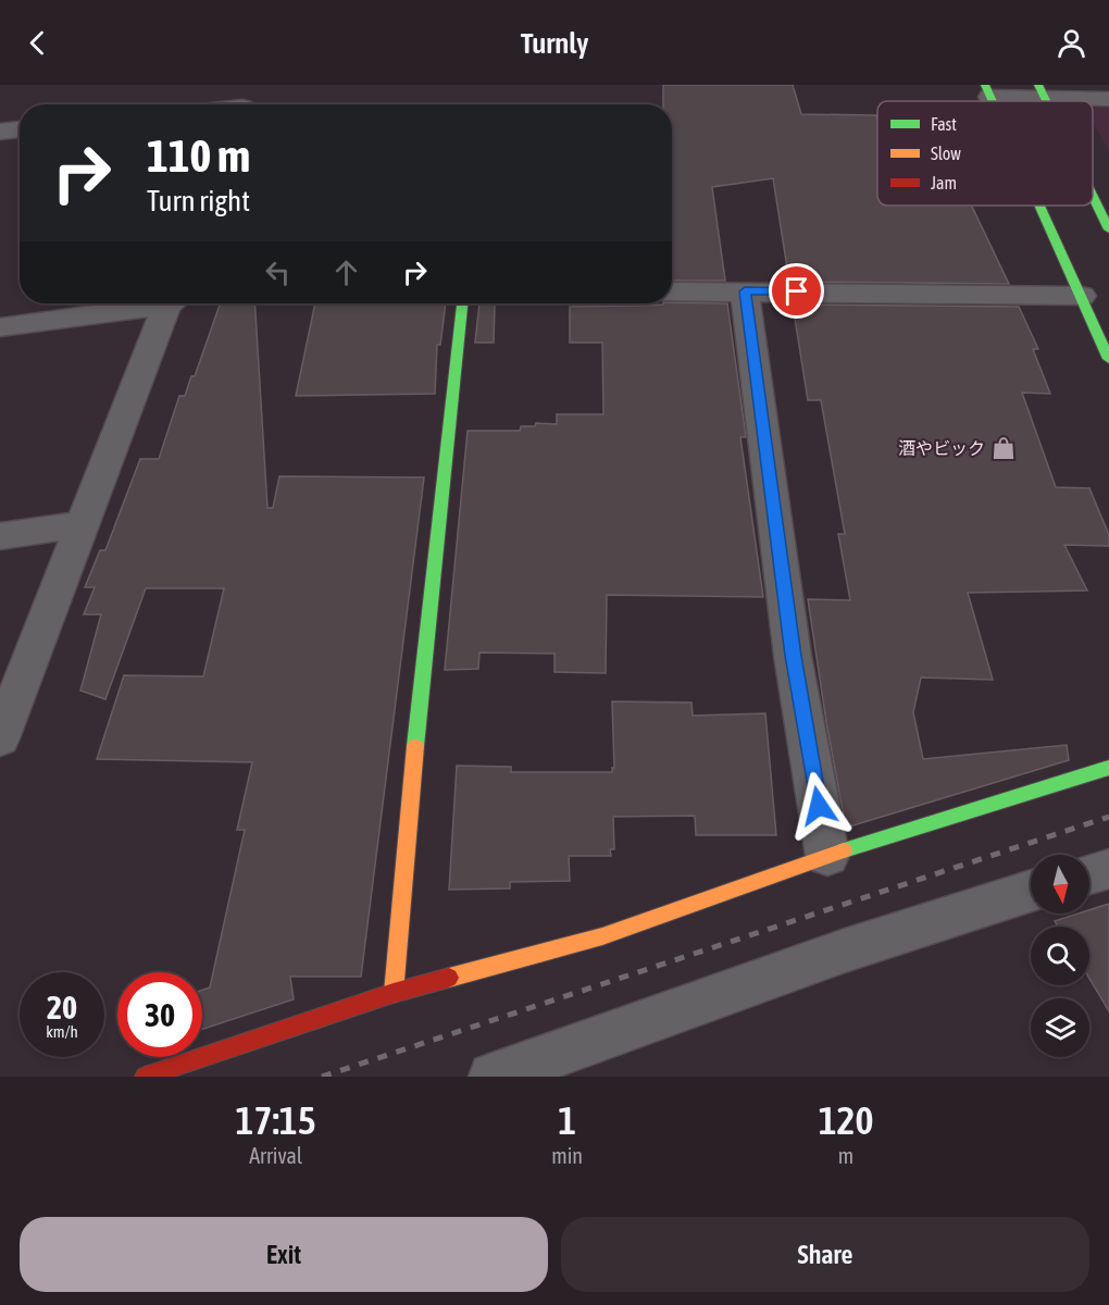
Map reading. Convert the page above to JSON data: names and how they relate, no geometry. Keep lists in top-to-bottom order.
{
  "places": {
    "shop": ["酒やビック"]
  },
  "legend": ["Fast", "Slow", "Jam"],
  "north": "bottom",
  "page": {
    "header": "Turnly",
    "turn": ["110 m", "Turn right"],
    "speed": "20 km/h",
    "limit": "30",
    "eta": [
      "17:15",
      "Arrival",
      "1",
      "min",
      "120",
      "m"
    ],
    "buttons": ["Exit", "Share"]
  }
}
